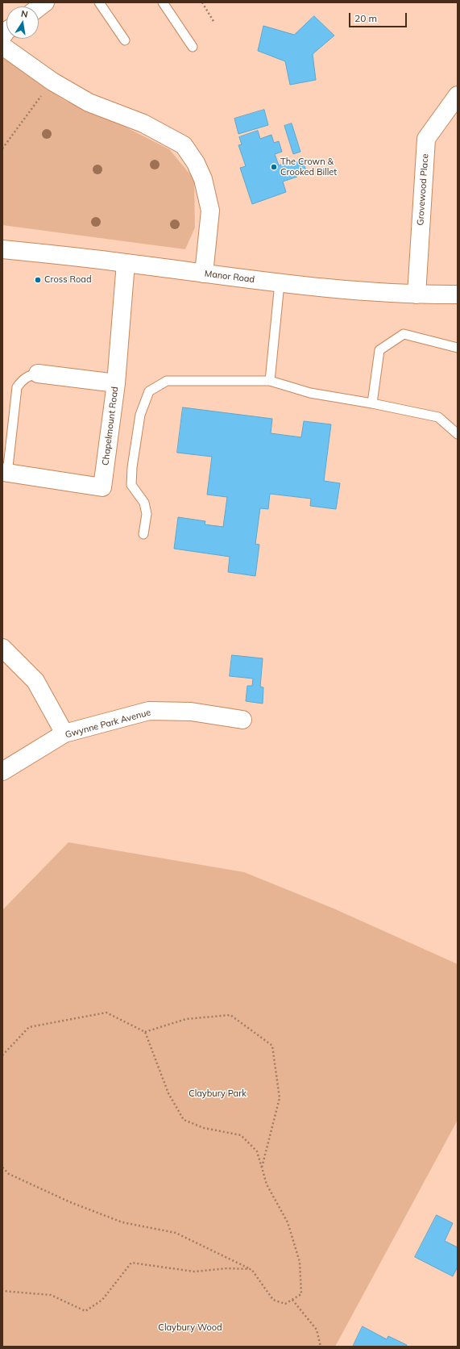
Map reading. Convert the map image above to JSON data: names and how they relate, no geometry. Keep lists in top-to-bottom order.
{
  "streets": {
    "street": [
      "Grovewood Place",
      "Manor Road",
      "Chapelmount Road",
      "Gwynne Park Avenue"
    ]
  },
  "crossings": [
    ["Grovewood Place", "Manor Road"],
    ["Manor Road", "Chapelmount Road"]
  ],
  "parks": ["Claybury Park", "Claybury Wood"],
  "places": ["The Crown & Crooked Billet", "Cross Road"],
  "scale_bar": "20 m",
  "north": "top"
}
